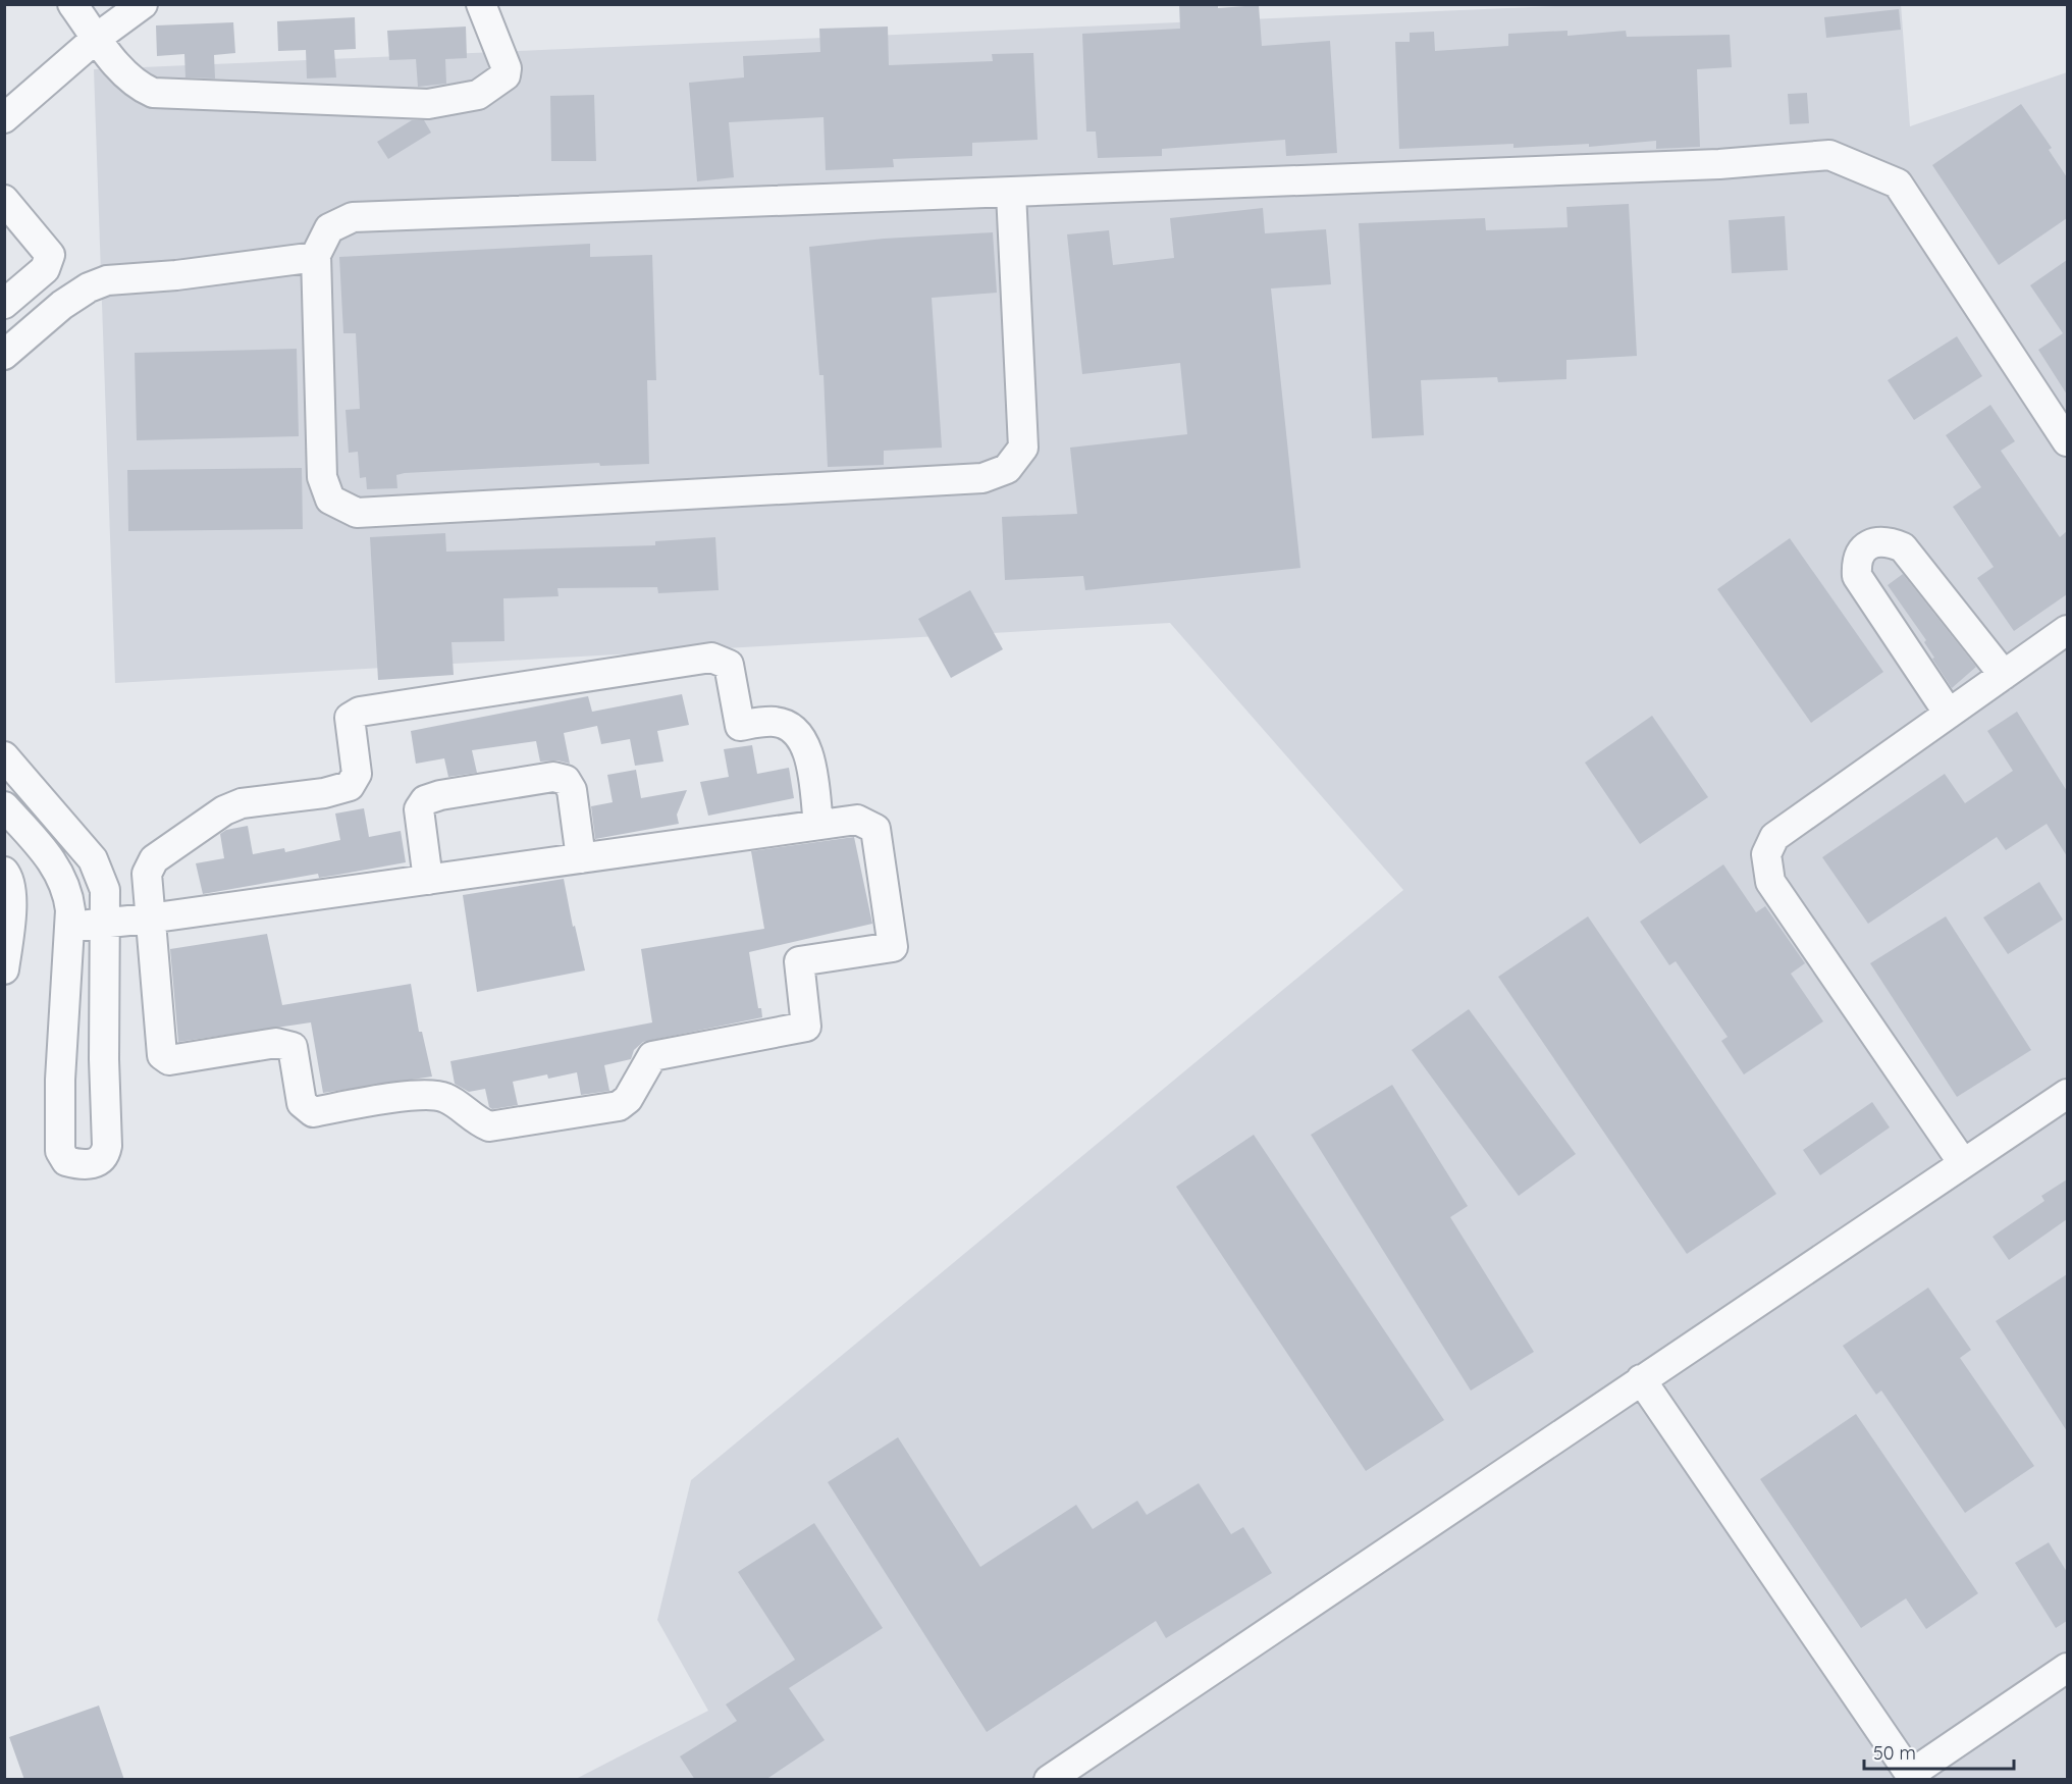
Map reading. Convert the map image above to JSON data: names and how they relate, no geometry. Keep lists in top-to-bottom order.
{
  "scale_bar": "50 m"
}
